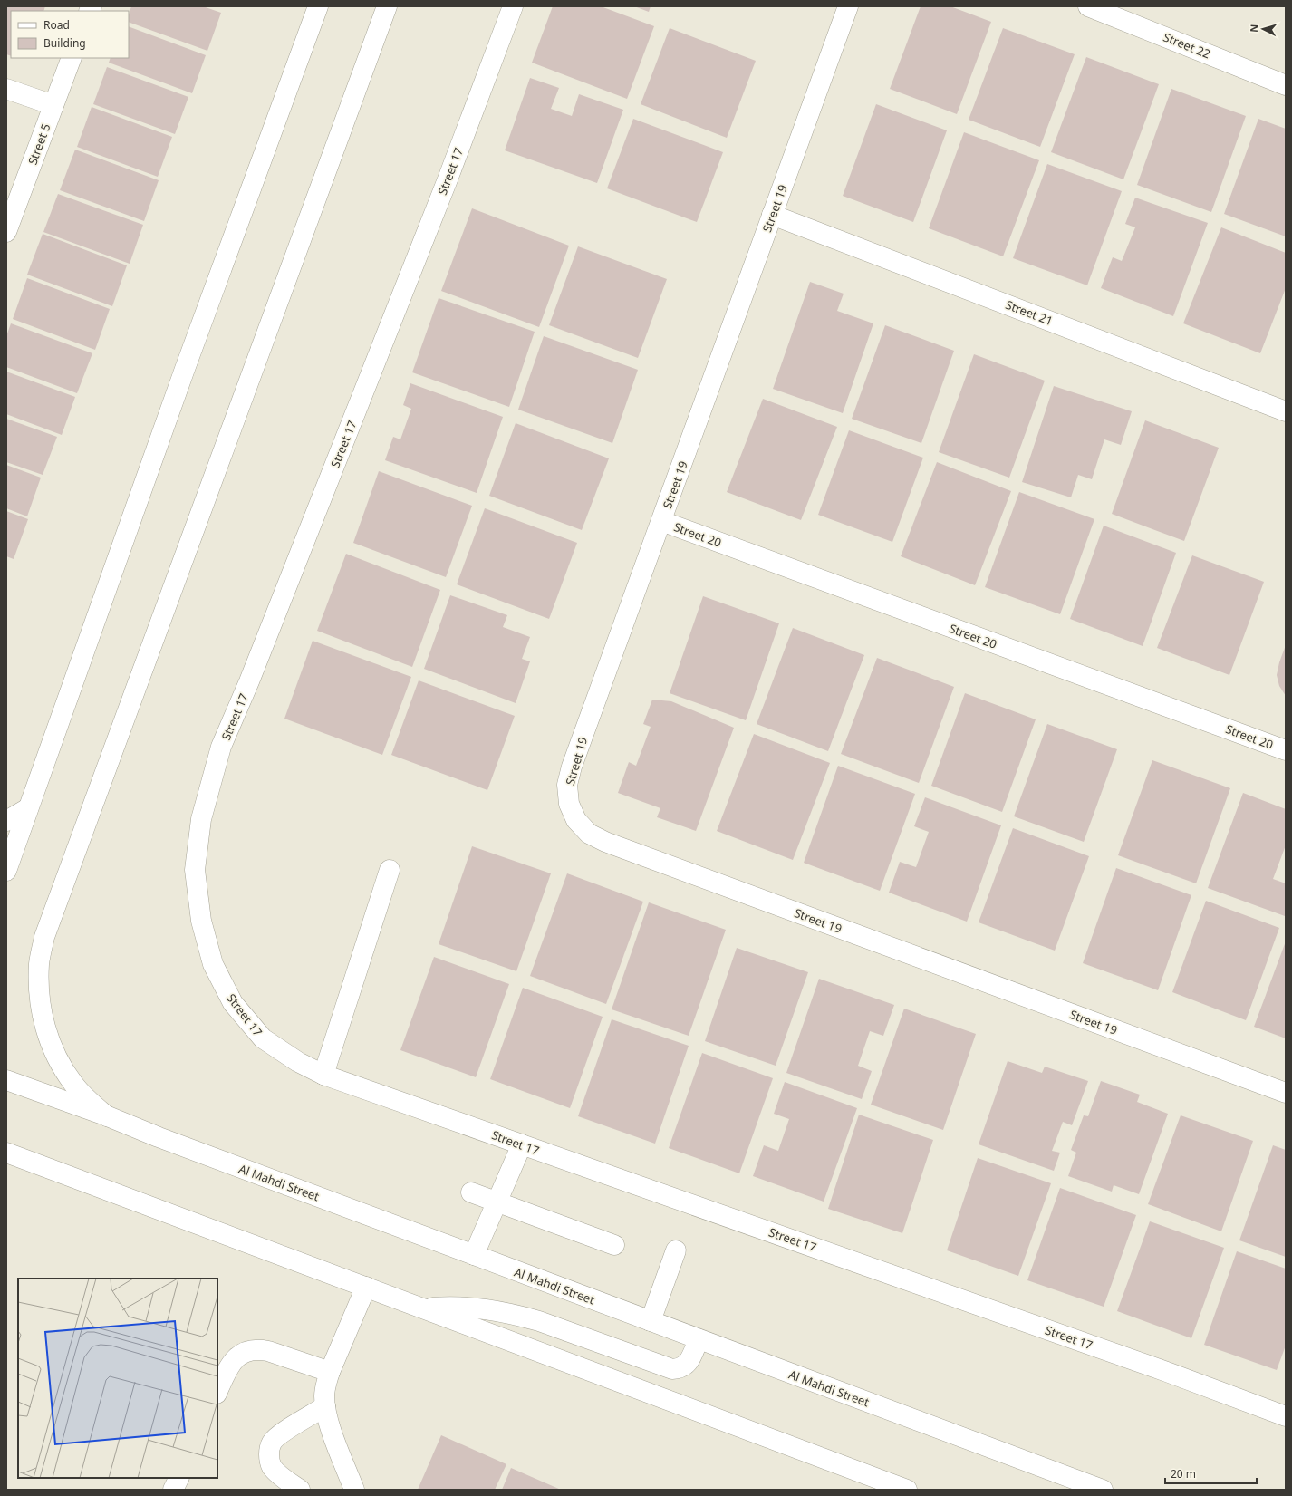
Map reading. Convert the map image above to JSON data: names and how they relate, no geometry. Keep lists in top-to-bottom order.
{
  "streets": {
    "street": [
      "Street 22",
      "Street 5",
      "Street 17",
      "Street 19",
      "Street 21",
      "Street 20",
      "Al Mahdi Street"
    ]
  },
  "crossings": [
    ["Street 19", "Street 21"],
    ["Street 19", "Street 20"]
  ],
  "legend": ["Road", "Building"],
  "scale_bar": "20 m",
  "north": "left"
}
